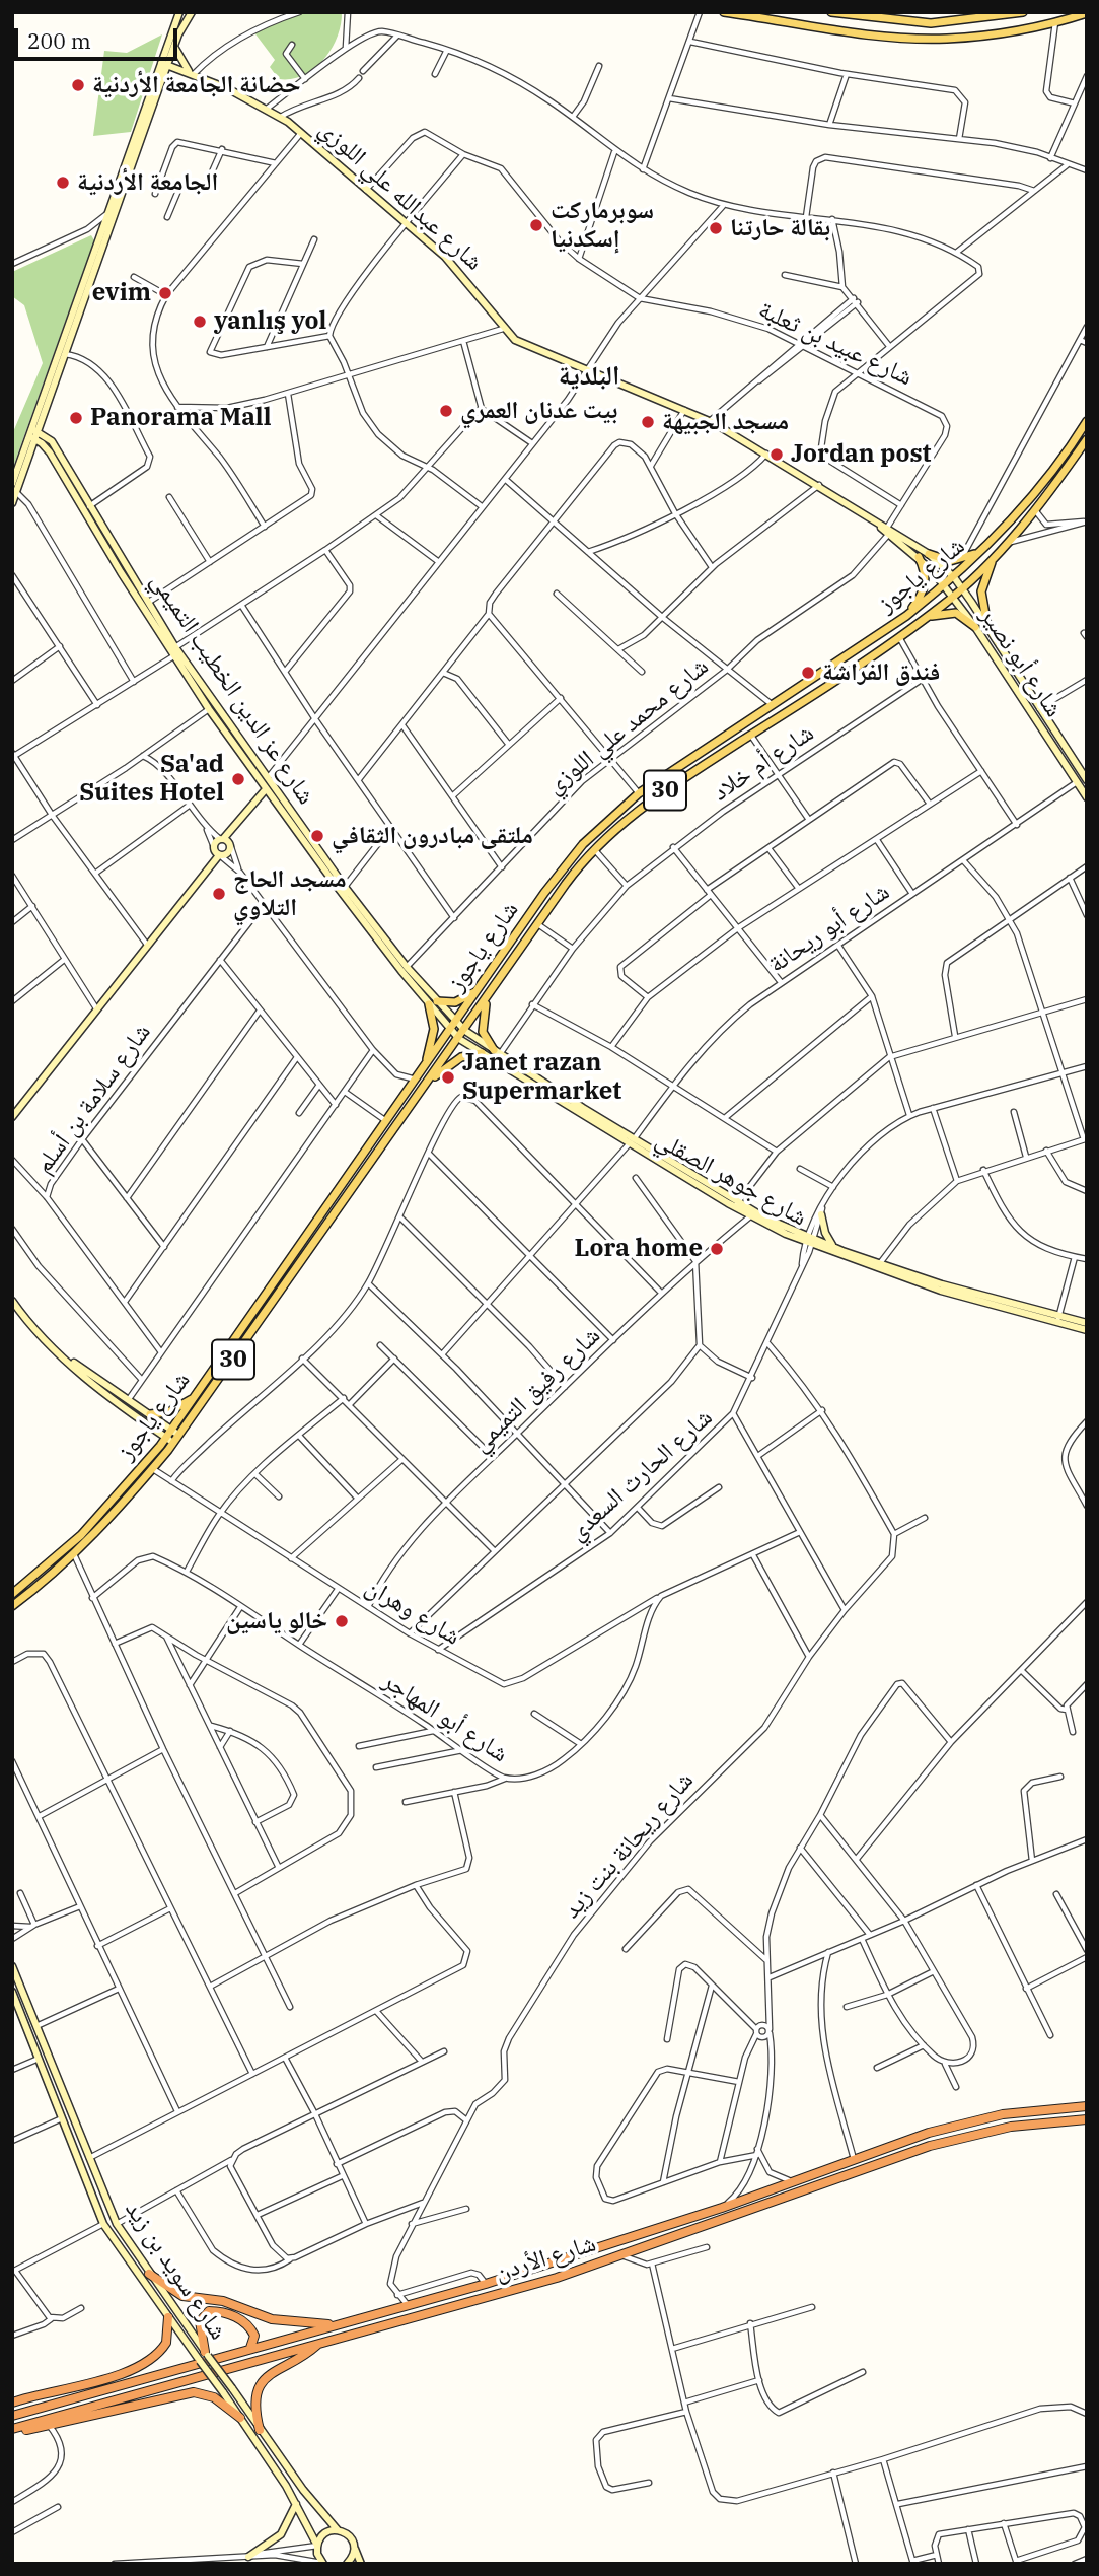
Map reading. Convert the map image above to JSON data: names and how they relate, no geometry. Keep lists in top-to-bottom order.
{
  "streets": {
    "highway": ["شارع الأردن"],
    "main road": ["شارع ياجوز", "30"],
    "street": [
      "شارع عبدالله علي اللوزي",
      "شارع عبيد بن ثعلبة",
      "شارع أبو نصير",
      "شارع عز الدين الخطيب التميمي",
      "شارع محمد علي اللوزي",
      "شارع أم خلاد",
      "شارع أبو ريحانة",
      "شارع سلامة بن أسلم",
      "شارع جوهر الصقلي",
      "شارع رفيق التميمي",
      "شارع الحارث السعدي",
      "شارع وهران",
      "شارع أبو المهاجر",
      "شارع ريحانة بنت زيد",
      "شارع سويد بن زيد"
    ]
  },
  "crossings": [
    ["شارع عبدالله علي اللوزي", "شارع عبيد بن ثعلبة"],
    ["شارع عبدالله علي اللوزي", "شارع ياجوز"],
    ["شارع عبدالله علي اللوزي", "شارع أبو نصير"],
    ["شارع عبدالله علي اللوزي", "شارع محمد علي اللوزي"],
    ["شارع عبيد بن ثعلبة", "شارع محمد علي اللوزي"],
    ["شارع ياجوز", "شارع أبو نصير"],
    ["شارع ياجوز", "شارع عز الدين الخطيب التميمي"],
    ["شارع ياجوز", "شارع جوهر الصقلي"],
    ["شارع ياجوز", "شارع وهران"],
    ["شارع أبو نصير", "شارع أبو ريحانة"],
    ["شارع عز الدين الخطيب التميمي", "شارع محمد علي اللوزي"],
    ["شارع عز الدين الخطيب التميمي", "شارع جوهر الصقلي"],
    ["شارع أم خلاد", "شارع جوهر الصقلي"],
    ["شارع أبو ريحانة", "شارع جوهر الصقلي"],
    ["شارع جوهر الصقلي", "شارع رفيق التميمي"],
    ["شارع جوهر الصقلي", "شارع الحارث السعدي"],
    ["شارع رفيق التميمي", "شارع وهران"],
    ["شارع الحارث السعدي", "شارع وهران"],
    ["شارع وهران", "شارع أبو المهاجر"]
  ],
  "districts": ["البلدية"],
  "places": [
    "حضانة الجامعة الأردنية",
    "الجامعة الأردنية",
    "سوبرماركت إسكدنيا",
    "بقالة حارتنا",
    "evim",
    "yanlış yol",
    "بيت عدنان العمري",
    "Panorama Mall",
    "مسجد الجبيهة",
    "Jordan post",
    "فندق الفراشة",
    "Sa'ad Suites Hotel",
    "ملتقى مبادرون الثقافي",
    "مسجد الحاج التلاوي",
    "Janet razan Supermarket",
    "Lora home",
    "خالو ياسين"
  ],
  "scale_bar": "200 m"
}
